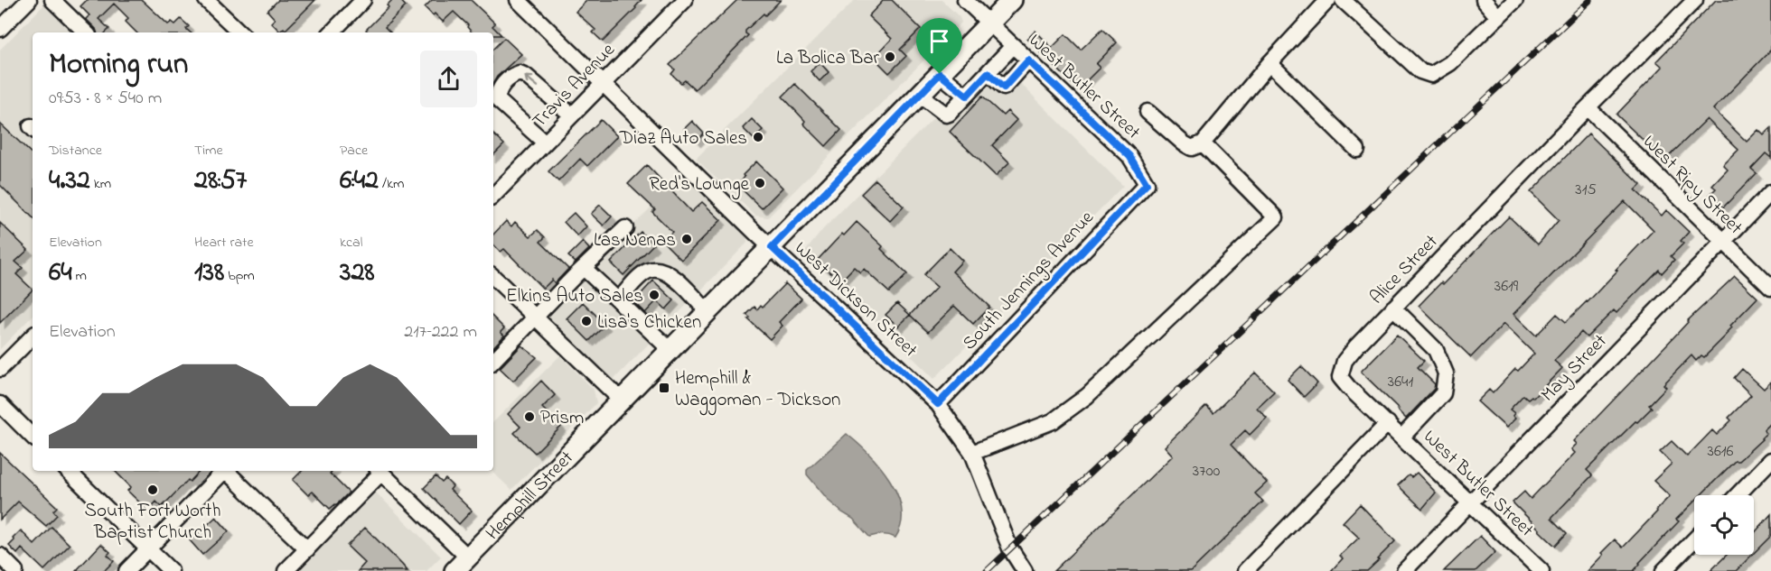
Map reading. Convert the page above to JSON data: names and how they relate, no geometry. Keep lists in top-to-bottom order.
{
  "streets": {
    "main road": ["Hemphill Street"],
    "street": [
      "Travis Avenue",
      "West Butler Street",
      "West Ripy Street",
      "Alice Street",
      "South Jennings Avenue",
      "West Dickson Street",
      "May Street"
    ]
  },
  "crossings": [
    ["Travis Avenue", "West Dickson Street"],
    ["West Butler Street", "Alice Street"],
    ["West Butler Street", "South Jennings Avenue"],
    ["West Butler Street", "May Street"],
    ["West Butler Street", "Hemphill Street"],
    ["West Ripy Street", "Alice Street"],
    ["West Ripy Street", "May Street"],
    ["South Jennings Avenue", "West Dickson Street"],
    ["West Dickson Street", "Hemphill Street"]
  ],
  "places": {
    "other": [
      "La Bolica Bar",
      "Diaz Auto Sales",
      "Red's Lounge",
      "Las Nenas",
      "Elkins Auto Sales",
      "Lisa's Chicken",
      "Prism",
      "South Fort Worth Baptist Church"
    ],
    "transit": ["Hemphill & Waggoman - Dickson"]
  },
  "house_numbers": [
    "315",
    "3619",
    "3641",
    "3616",
    "3700"
  ],
  "page": {
    "heading": ["Morning run", "09:53 · 8 × 540 m"],
    "stats": [
      ["Distance", "4.32 km"],
      ["Time", "28:57"],
      ["Pace", "6:42 /km"],
      ["Elevation", "64 m"],
      ["Heart rate", "138 bpm"],
      ["kcal", "328"]
    ],
    "chart": ["Elevation", "217–222 m"]
  }
}
